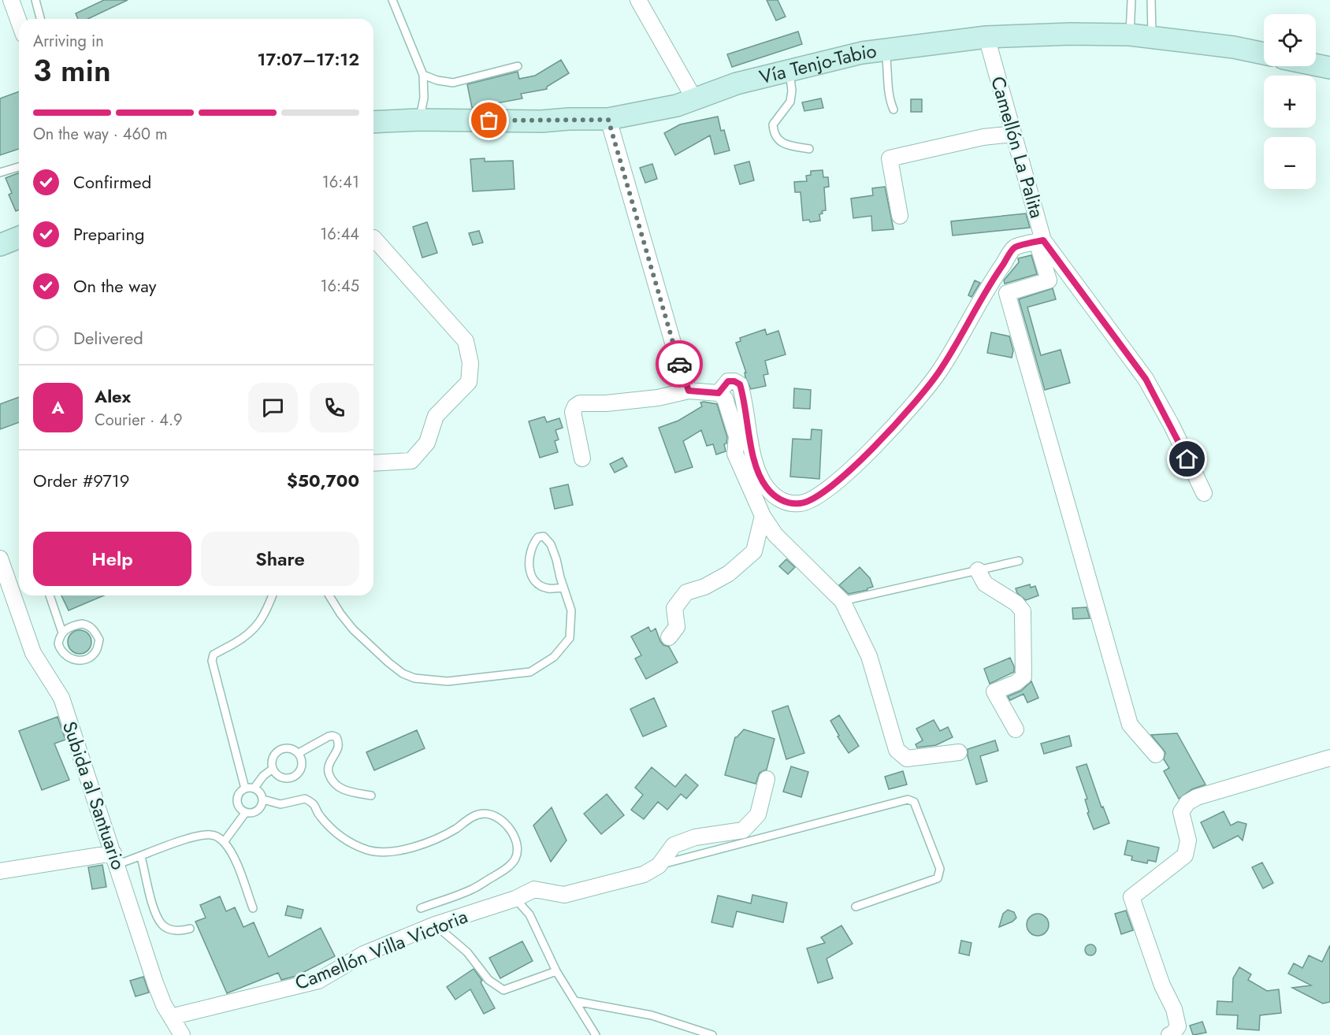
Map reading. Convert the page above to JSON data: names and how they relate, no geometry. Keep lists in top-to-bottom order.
{
  "streets": {
    "main road": ["Vía Tenjo-Tabio"],
    "street": ["Camellón La Palita", "Subida al Santuario", "Camellón Villa Victoria"]
  },
  "crossings": [
    ["Vía Tenjo-Tabio", "Camellón La Palita"],
    ["Subida al Santuario", "Camellón Villa Victoria"]
  ],
  "page": {
    "map_buttons": ["+", "−"],
    "heading": ["3 min", "Arriving in", "17:07–17:12"],
    "panel": [
      "Alex",
      "Courier · 4.9",
      "Order #9719",
      "$50,700"
    ],
    "bar": "On the way · 460 m",
    "list": [
      ["Confirmed", "16:41"],
      ["Preparing", "16:44"],
      ["On the way", "16:45"],
      "Delivered"
    ],
    "round": "A",
    "buttons": ["Help", "Share"]
  }
}
